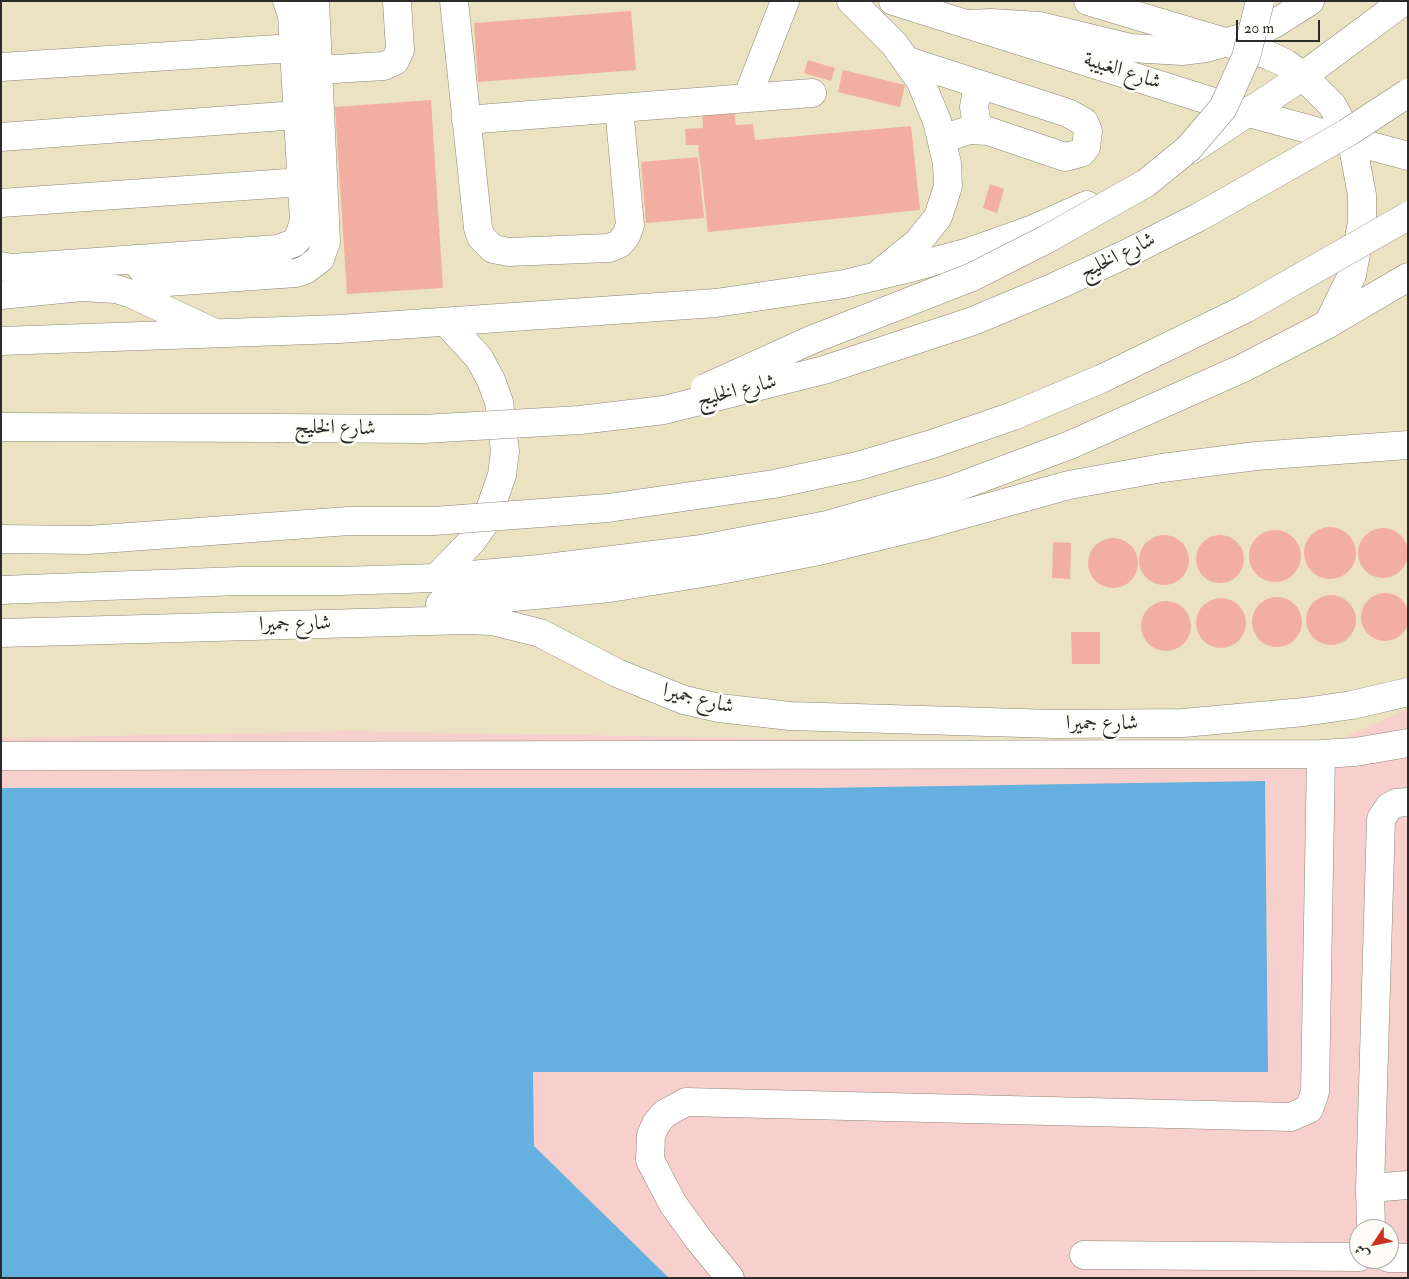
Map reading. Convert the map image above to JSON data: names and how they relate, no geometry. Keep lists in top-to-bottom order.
{
  "streets": {
    "main road": ["شارع الغبيبة", "شارع الخليج", "شارع جميرا"]
  },
  "scale_bar": "20 m",
  "north": "bottom left"
}
